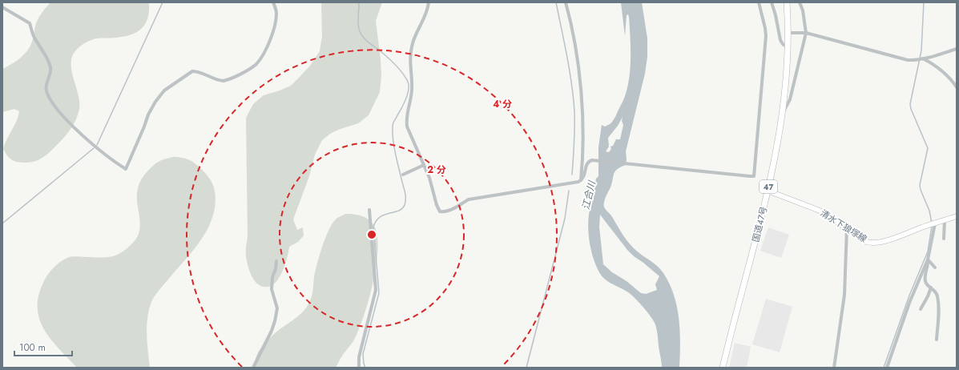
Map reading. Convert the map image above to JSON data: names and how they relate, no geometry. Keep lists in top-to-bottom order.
{
  "streets": {
    "highway": ["47", "国道47号"],
    "main road": ["清水下狼塚線"]
  },
  "crossings": [
    ["国道47号", "清水下狼塚線"]
  ],
  "water": ["江合川"],
  "scale_bar": "100 m",
  "rings": ["4 分", "2 分"]
}
